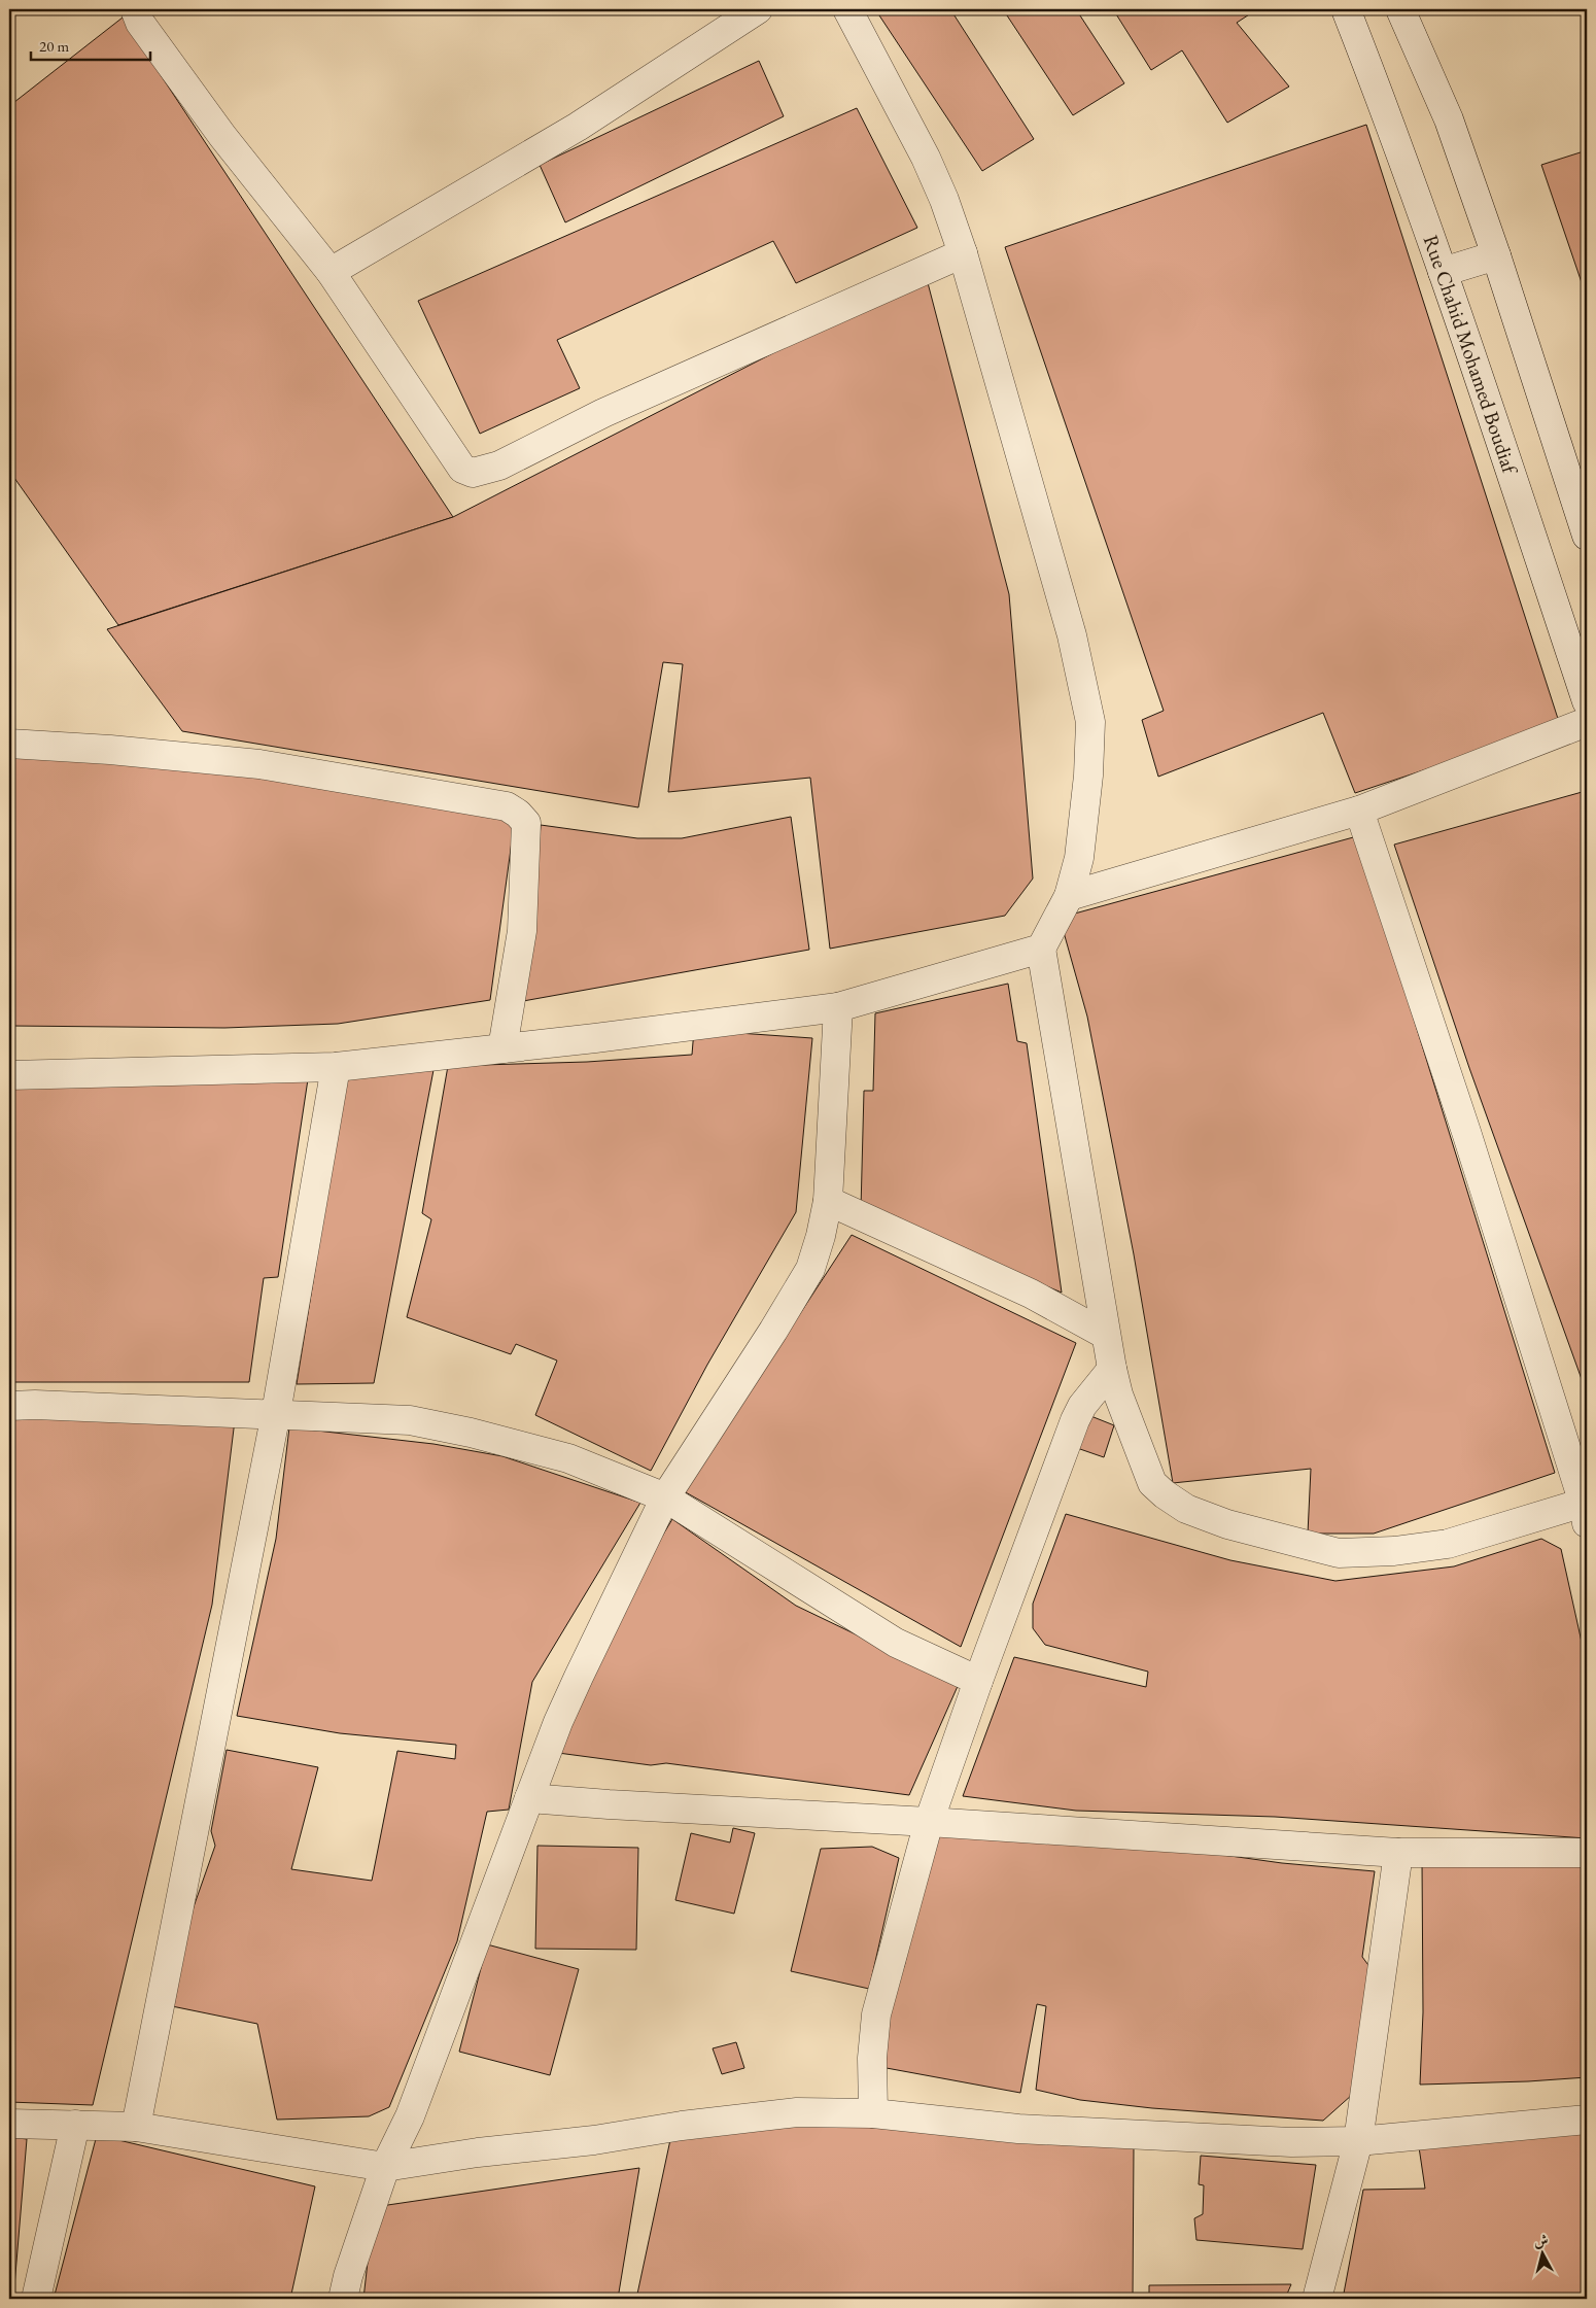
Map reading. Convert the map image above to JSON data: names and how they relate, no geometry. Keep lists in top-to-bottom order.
{
  "streets": {
    "street": ["Rue Chahid Mohamed Boudiaf"]
  },
  "scale_bar": "20 m",
  "north": "top"
}
